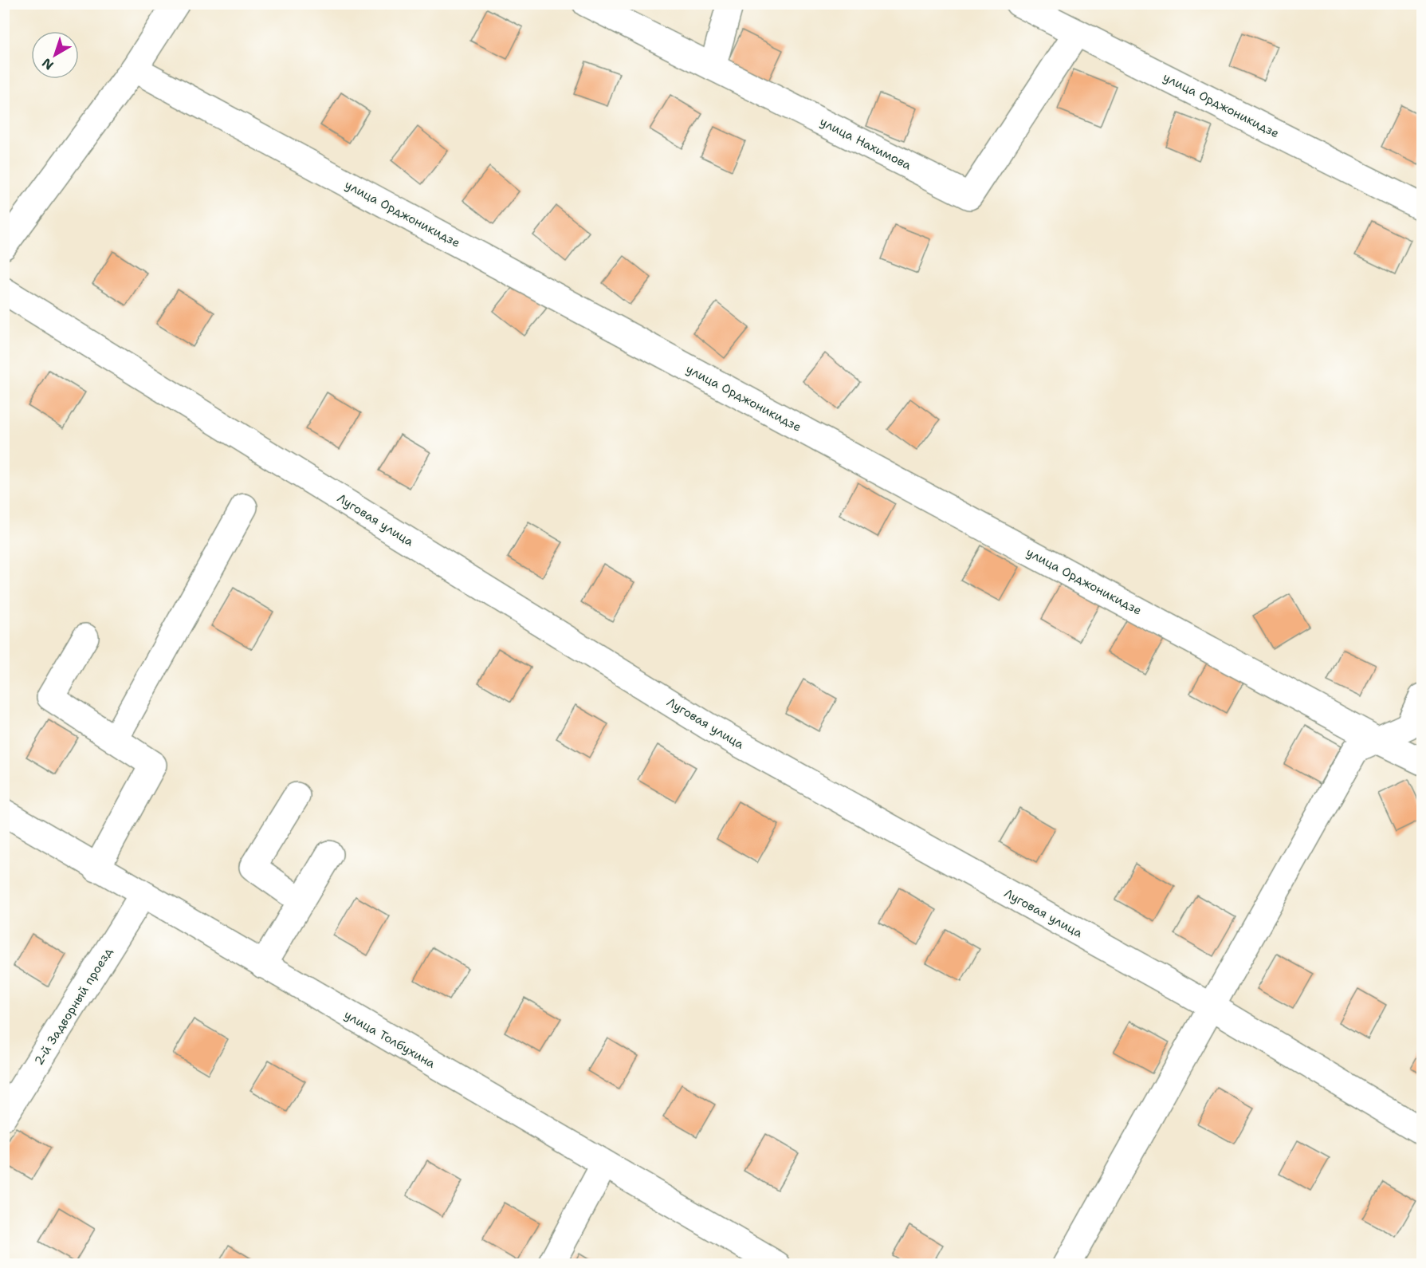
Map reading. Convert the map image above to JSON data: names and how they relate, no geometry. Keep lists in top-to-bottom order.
{
  "streets": {
    "street": [
      "улица Орджоникидзе",
      "улица Нахимова",
      "Луговая улица",
      "2-й Задворный проезд",
      "улица Толбухина"
    ]
  },
  "crossings": [
    ["улица Орджоникидзе", "улица Нахимова"],
    ["2-й Задворный проезд", "улица Толбухина"]
  ],
  "north": "bottom left"
}
